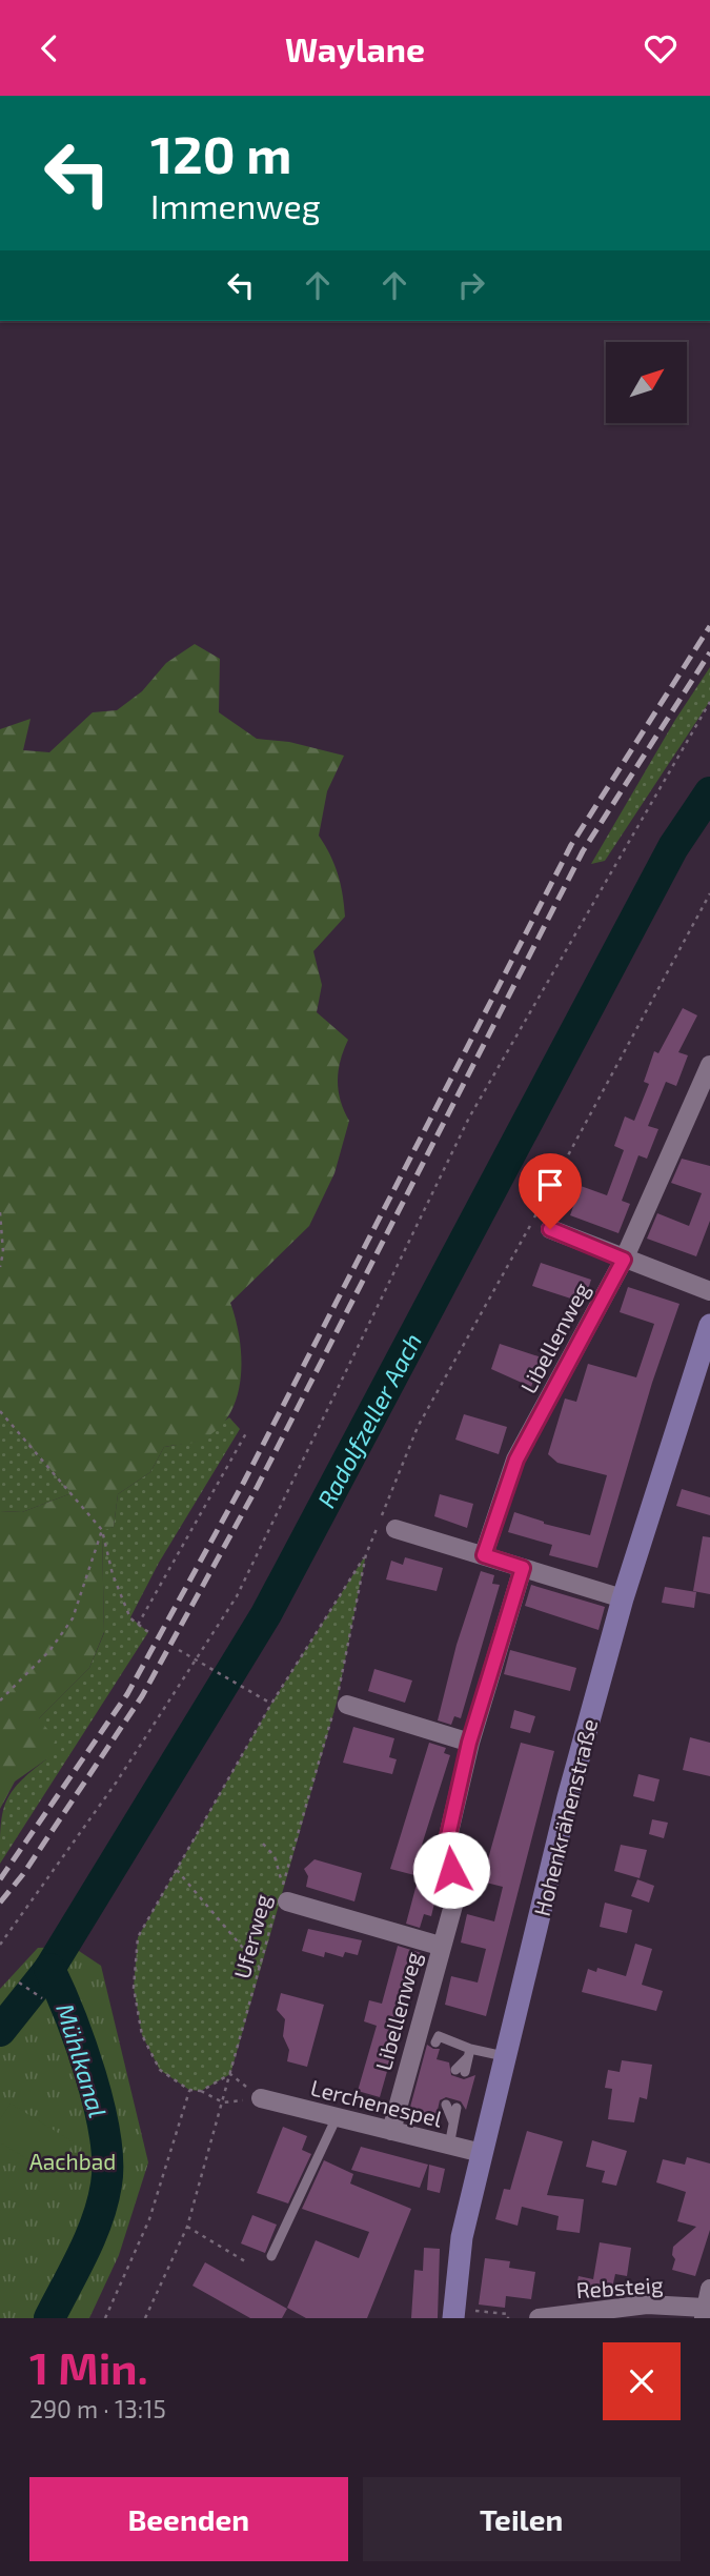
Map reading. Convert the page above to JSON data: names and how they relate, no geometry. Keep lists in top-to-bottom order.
{
  "streets": {
    "main road": ["Hohenkrähenstraße"],
    "street": ["Libellenweg", "Lerchenespel", "Rebsteig"],
    "path": ["Uferweg"]
  },
  "crossings": [
    ["Libellenweg", "Uferweg"],
    ["Libellenweg", "Lerchenespel"],
    ["Hohenkrähenstraße", "Lerchenespel"]
  ],
  "water": ["Radolfzeller Aach", "Mühlkanal"],
  "parks": ["Aachbad"],
  "north": "top right",
  "page": {
    "header": "Waylane",
    "turn": ["120 m", "Immenweg"],
    "heading": ["1 Min.", "290 m · 13:15"],
    "buttons": ["Beenden", "Teilen"]
  }
}
